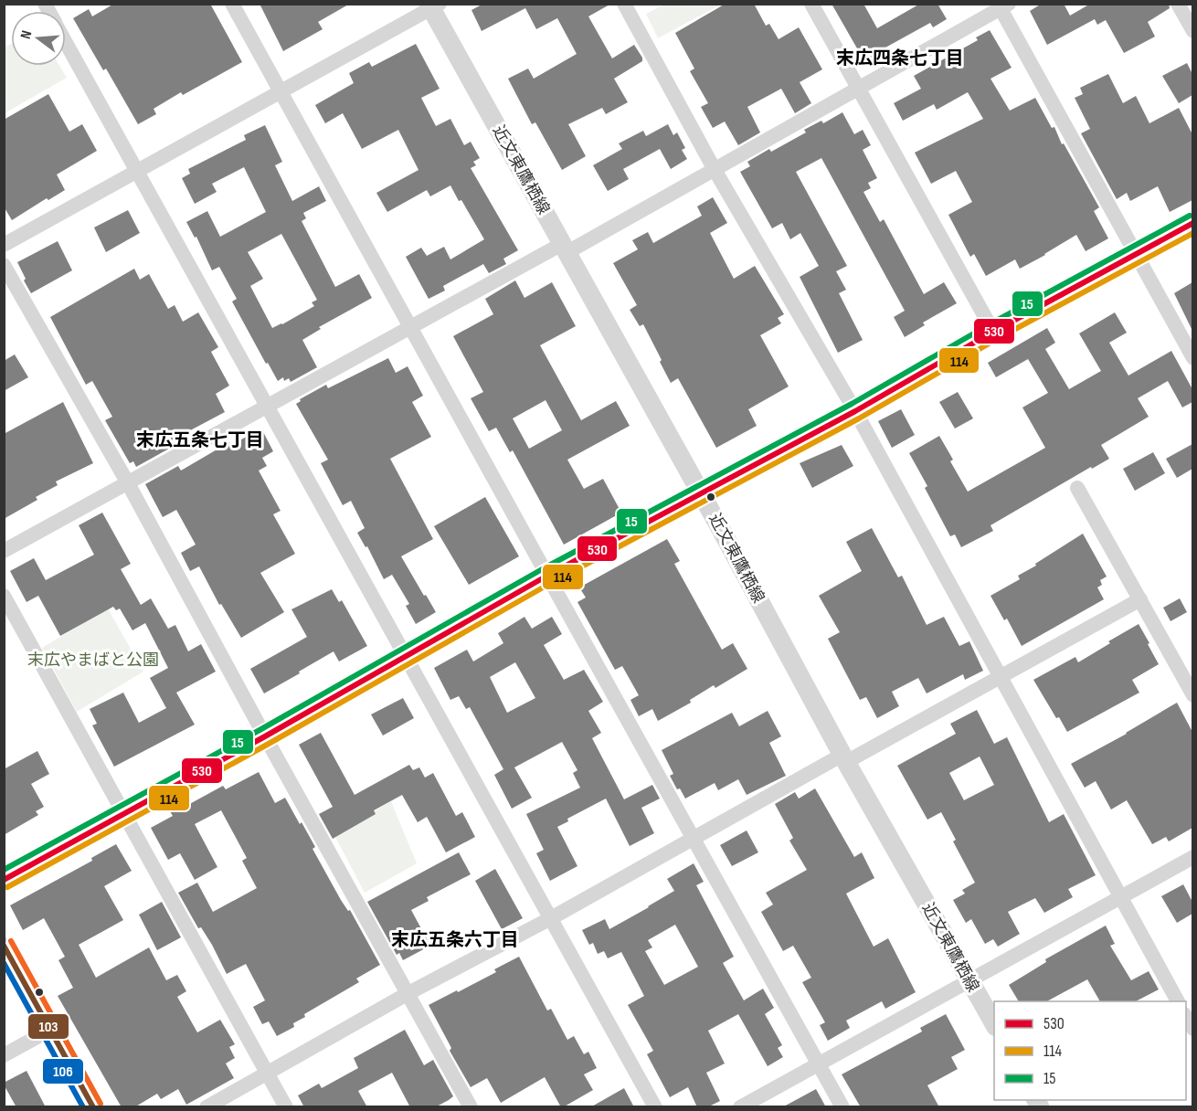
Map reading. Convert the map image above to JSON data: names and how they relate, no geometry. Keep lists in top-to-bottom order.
{
  "streets": {
    "street": ["近文東鷹栖線"]
  },
  "districts": ["末広四条七丁目", "末広五条七丁目", "末広五条六丁目"],
  "parks": ["末広やまばと公園"],
  "lines": [
    "transit line 15",
    "transit line 530",
    "transit line 114",
    "transit line 103",
    "transit line 106"
  ],
  "legend": ["530", "114", "15"],
  "north": "left"
}
